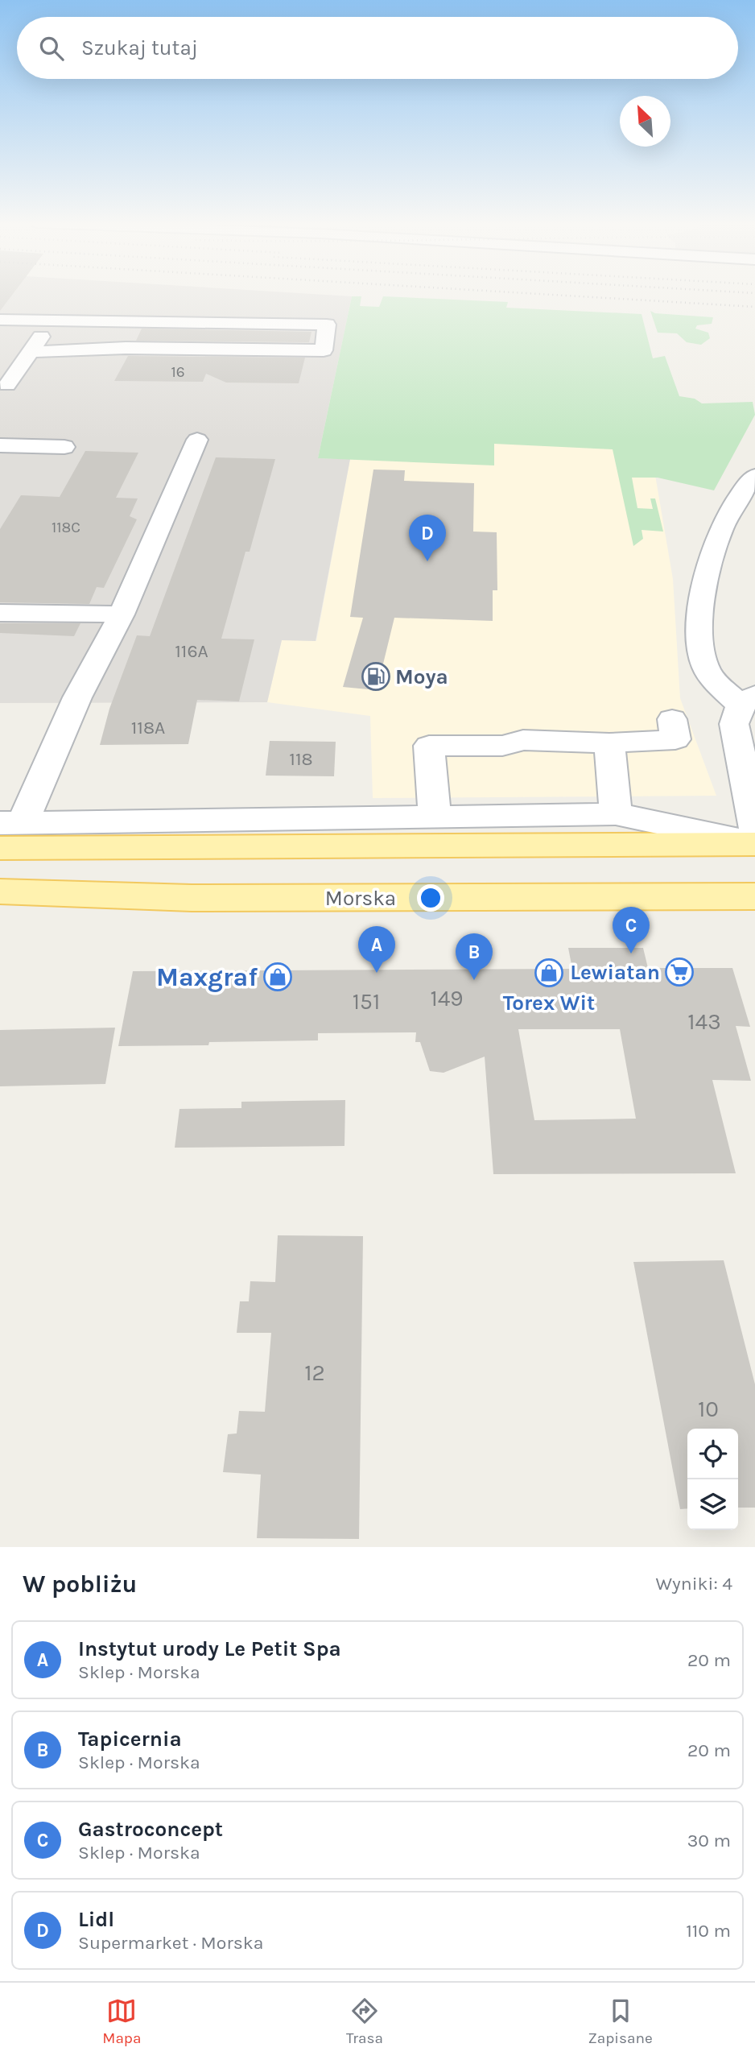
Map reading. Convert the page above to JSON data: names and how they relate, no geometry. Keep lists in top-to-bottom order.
{
  "streets": {
    "main road": ["Morska"]
  },
  "places": {
    "fuel station": ["Moya"],
    "supermarket": ["Lewiatan"],
    "shop": ["Torex Wit", "Maxgraf"]
  },
  "house_numbers": [
    "16",
    "118C",
    "116A",
    "118A",
    "118",
    "149",
    "151",
    "143",
    "12",
    "10"
  ],
  "north": "top left",
  "page": {
    "search": "Szukaj tutaj",
    "pins": [
      "D",
      "C",
      "A",
      "B"
    ],
    "heading": ["W pobliżu", "Wyniki: 4"],
    "list": [
      {
        "mark": "A",
        "name": "Instytut urody Le Petit Spa",
        "note": "Sklep · Morska",
        "value": "20 m"
      },
      {
        "mark": "B",
        "name": "Tapicernia",
        "note": "Sklep · Morska",
        "value": "20 m"
      },
      {
        "mark": "C",
        "name": "Gastroconcept",
        "note": "Sklep · Morska",
        "value": "30 m"
      },
      {
        "mark": "D",
        "name": "Lidl",
        "note": "Supermarket · Morska",
        "value": "110 m"
      }
    ],
    "nav": ["Mapa", "Trasa", "Zapisane"]
  }
}
